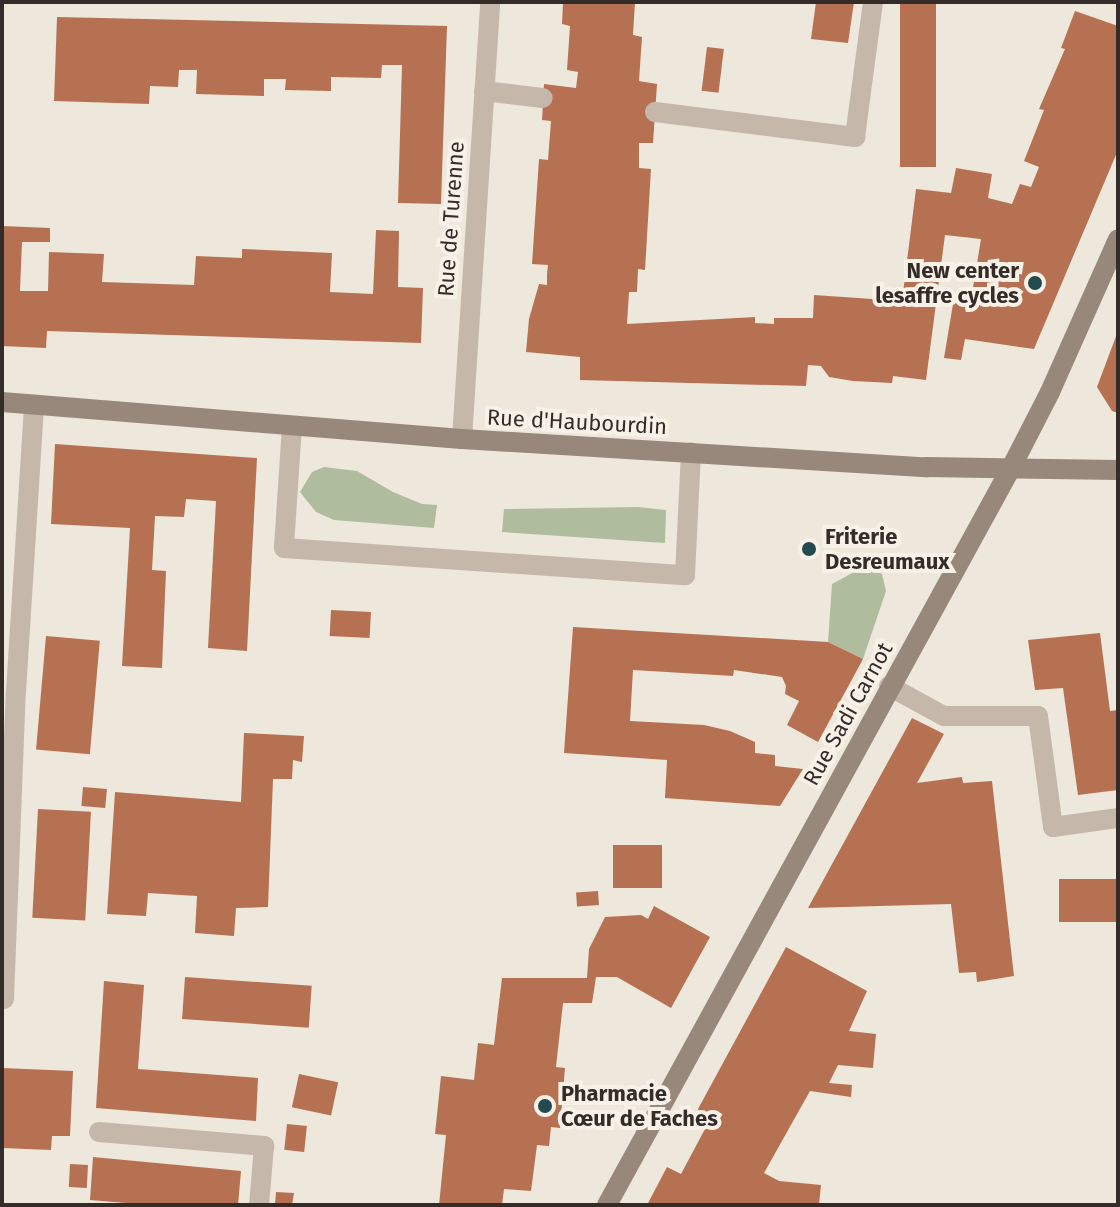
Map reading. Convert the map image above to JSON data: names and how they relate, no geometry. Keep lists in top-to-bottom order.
{
  "streets": {
    "main road": ["Rue d'Haubourdin", "Rue Sadi Carnot"],
    "street": ["Rue de Turenne"]
  },
  "crossings": [
    ["Rue de Turenne", "Rue d'Haubourdin"],
    ["Rue d'Haubourdin", "Rue Sadi Carnot"]
  ],
  "places": ["New center lesaffre cycles", "Friterie Desreumaux", "Pharmacie Cœur de Faches"]
}
